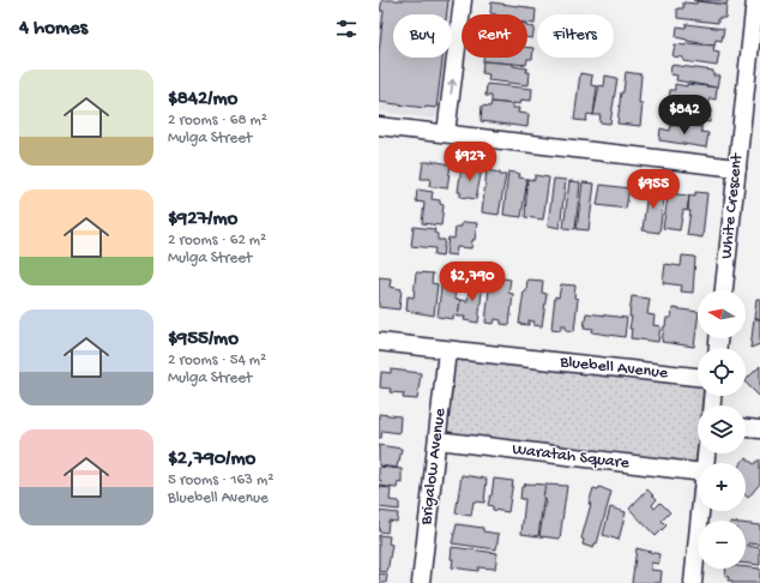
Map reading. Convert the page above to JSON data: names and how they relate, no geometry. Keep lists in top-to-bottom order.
{
  "streets": {
    "street": [
      "White Crescent",
      "Bluebell Avenue",
      "Waratah Square",
      "Brigalow Avenue"
    ]
  },
  "crossings": [
    ["Bluebell Avenue", "Brigalow Avenue"],
    ["Waratah Square", "Brigalow Avenue"]
  ],
  "north": "left",
  "page": {
    "heading": "4 homes",
    "chip": ["Buy", "Rent", "Filters"],
    "list": [
      {
        "name": "$842/mo",
        "note": "2 rooms · 68 m² · Mulga Street"
      },
      {
        "name": "$927/mo",
        "note": "2 rooms · 62 m² · Mulga Street"
      },
      {
        "name": "$955/mo",
        "note": "2 rooms · 54 m² · Mulga Street"
      },
      {
        "name": "$2,790/mo",
        "note": "5 rooms · 163 m² · Bluebell Avenue"
      }
    ],
    "price": [
      "$842",
      "$927",
      "$955",
      "$2,790"
    ],
    "map_buttons": ["+", "−"]
  }
}
